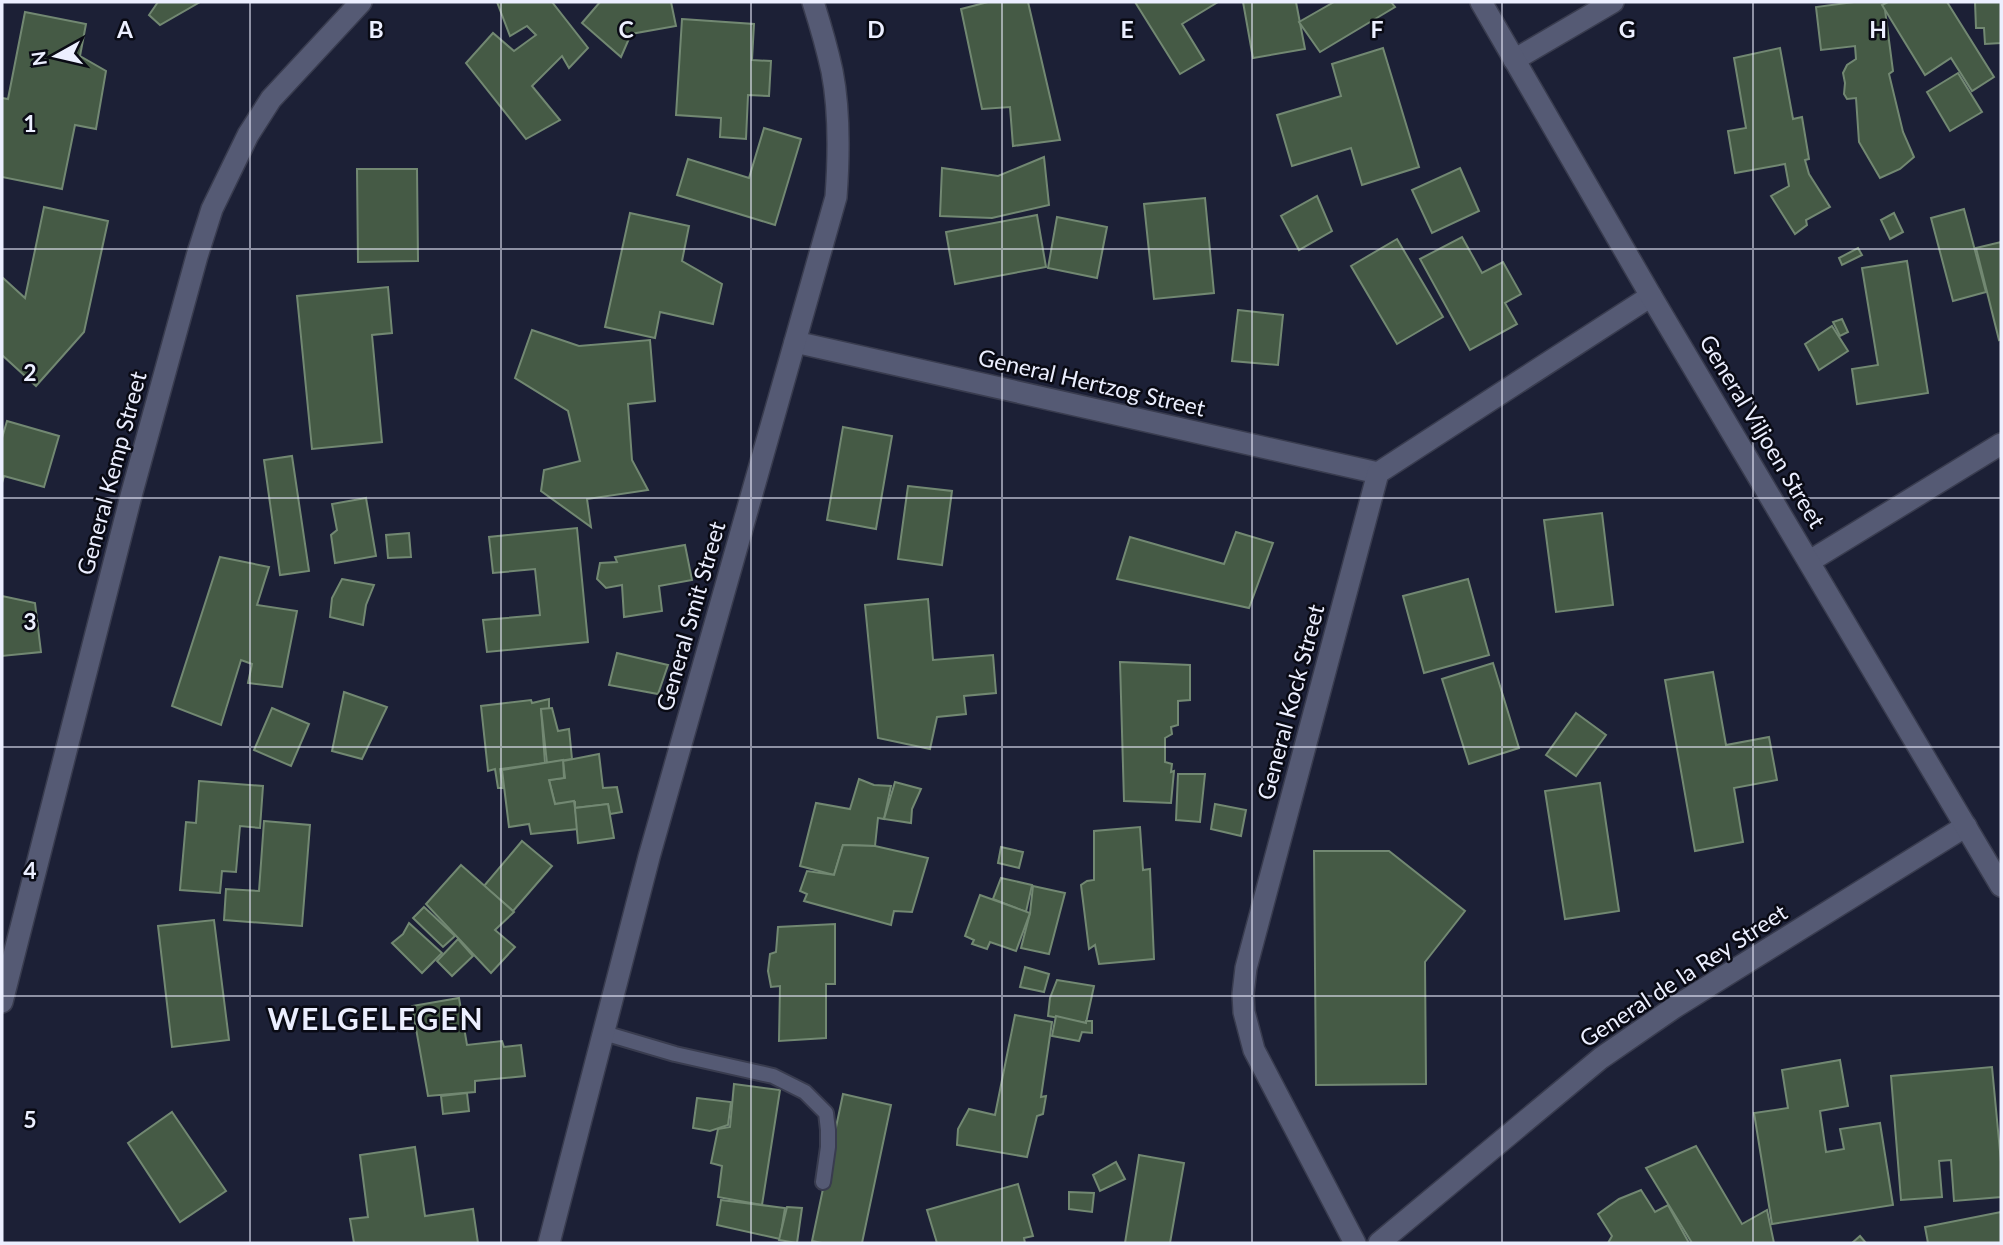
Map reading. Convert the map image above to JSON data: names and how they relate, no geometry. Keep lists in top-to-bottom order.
{
  "streets": {
    "street": [
      "General Hertzog Street",
      "General Viljoen Street",
      "General Kemp Street",
      "General Smit Street",
      "General Kock Street",
      "General de la Rey Street"
    ]
  },
  "crossings": [
    ["General Hertzog Street", "General Smit Street"],
    ["General Hertzog Street", "General Kock Street"],
    ["General Viljoen Street", "General de la Rey Street"]
  ],
  "districts": ["WELGELEGEN"],
  "north": "left",
  "grid": {
    "columns": [
      "A",
      "B",
      "C",
      "D",
      "E",
      "F",
      "G",
      "H"
    ],
    "rows": [
      "1",
      "2",
      "3",
      "4",
      "5"
    ]
  }
}
